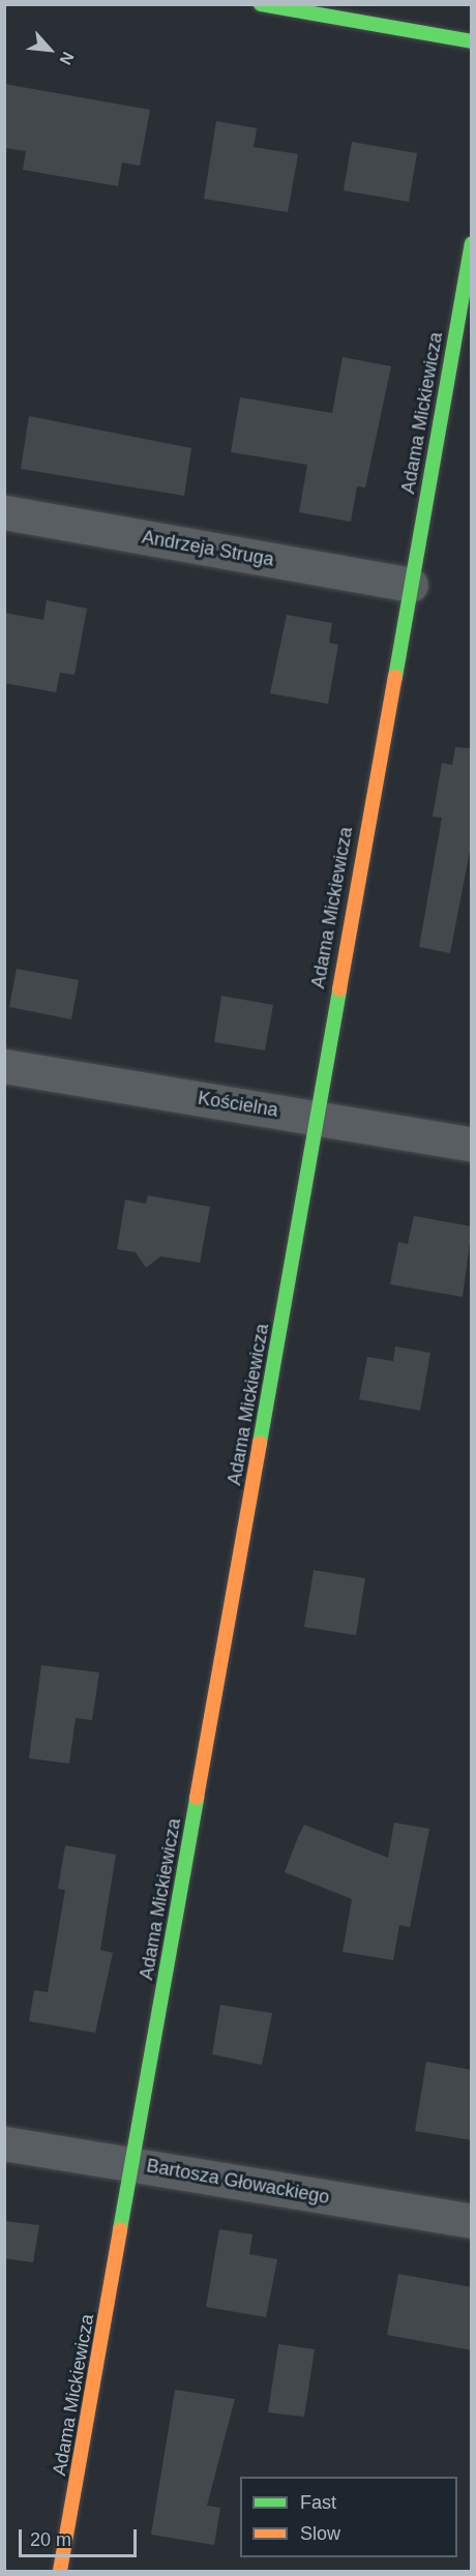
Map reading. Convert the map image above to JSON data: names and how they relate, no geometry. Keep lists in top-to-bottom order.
{
  "streets": {
    "street": [
      "Adama Mickiewicza",
      "Andrzeja Struga",
      "Kościelna",
      "Bartosza Głowackiego"
    ]
  },
  "crossings": [
    ["Adama Mickiewicza", "Andrzeja Struga"],
    ["Adama Mickiewicza", "Kościelna"],
    ["Adama Mickiewicza", "Bartosza Głowackiego"]
  ],
  "legend": ["Fast", "Slow"],
  "scale_bar": "20 m",
  "north": "bottom right"
}
